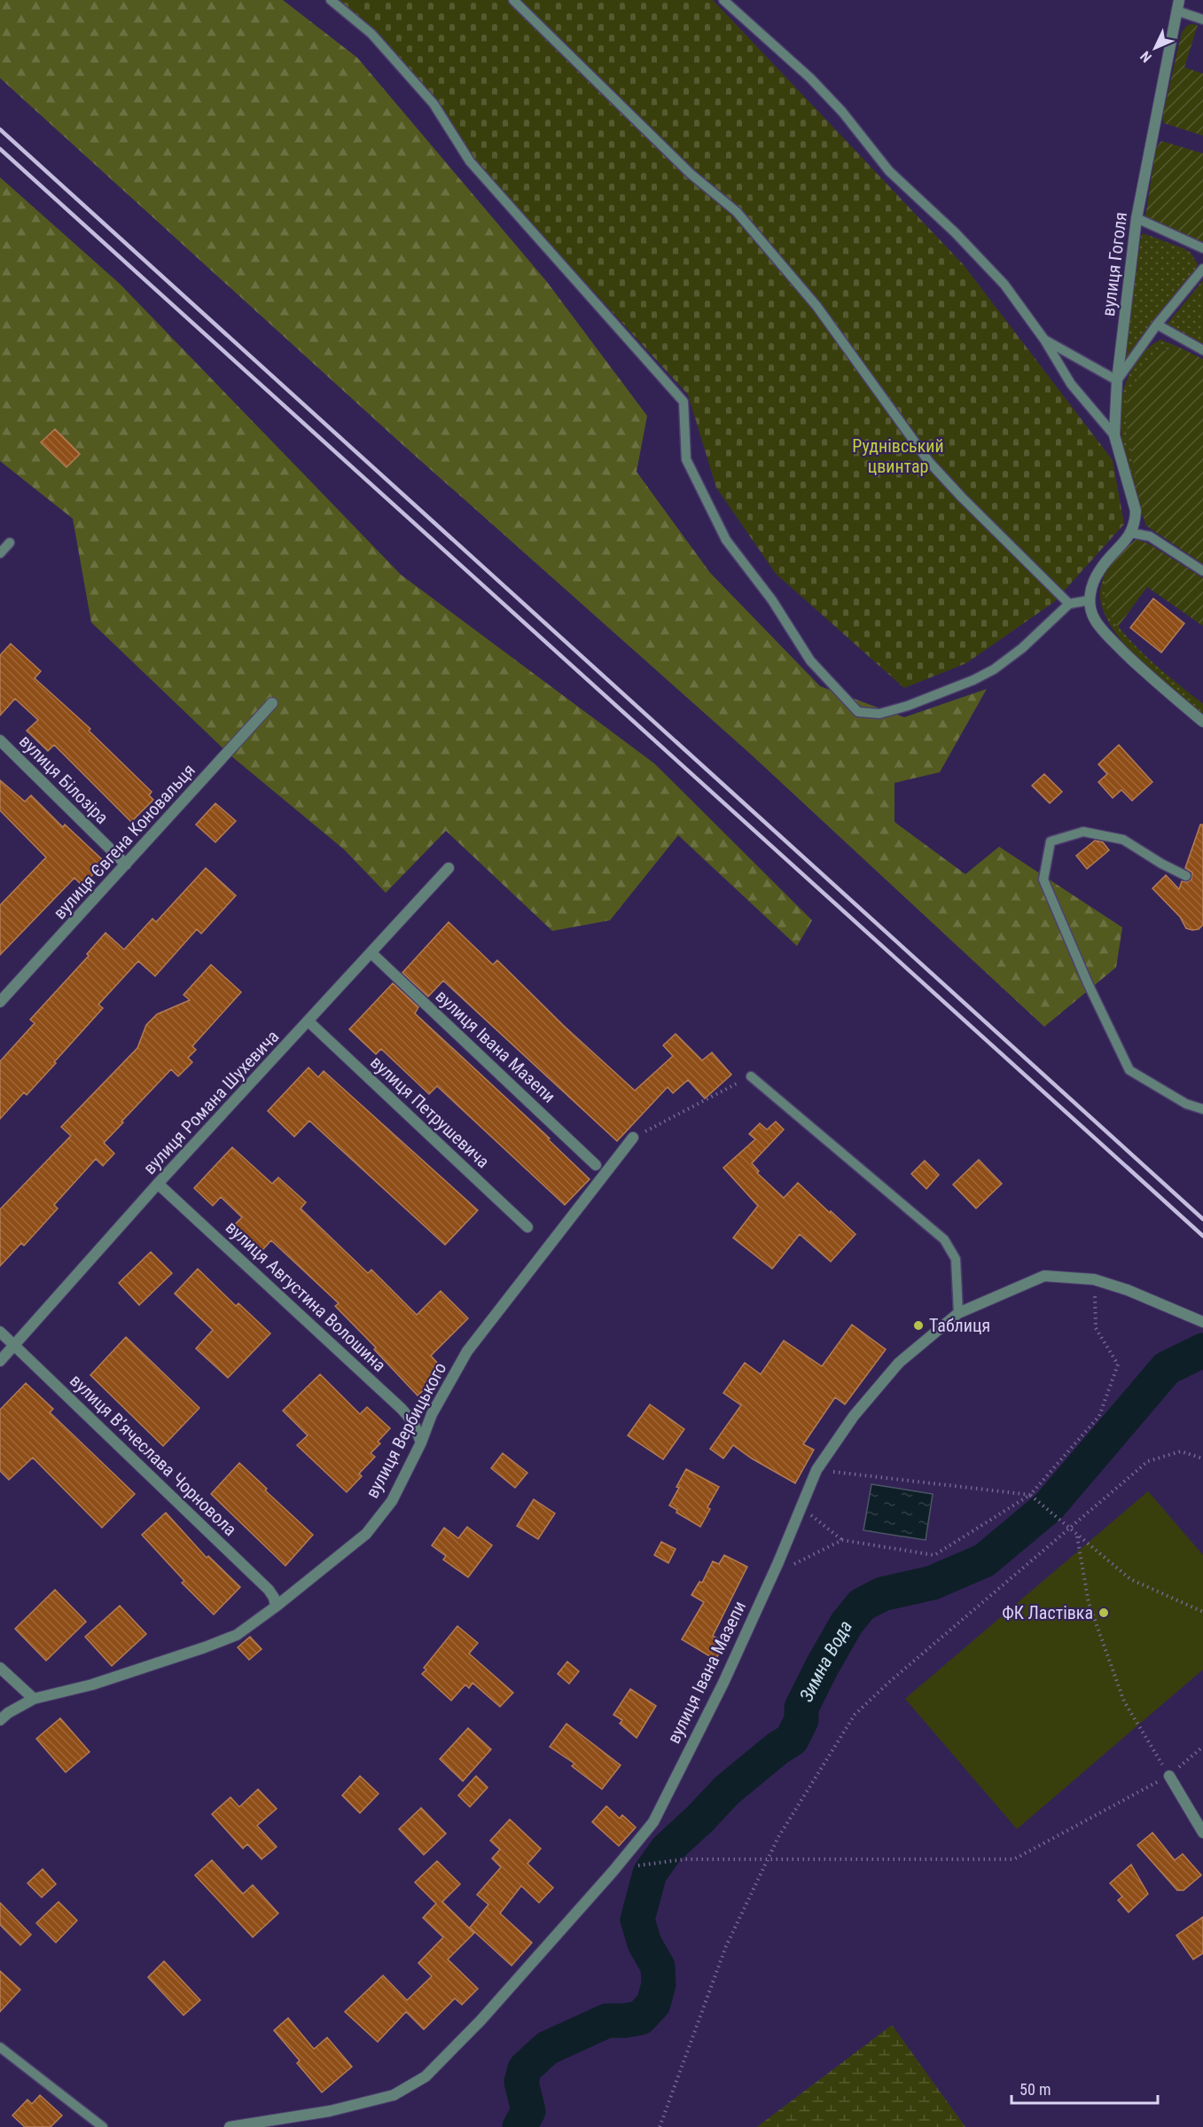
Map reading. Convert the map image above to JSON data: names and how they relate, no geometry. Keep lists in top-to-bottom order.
{
  "streets": {
    "street": [
      "вулиця Гоголя",
      "вулиця Білозіра",
      "вулиця Євгена Коновальця",
      "вулиця Івана Мазепи",
      "вулиця Романа Шухевича",
      "вулиця Петрушевича",
      "вулиця Августина Волошина",
      "вулиця Вербицького",
      "вулиця Вʼячеслава Чорновола"
    ]
  },
  "crossings": [
    ["вулиця Білозіра", "вулиця Євгена Коновальця"],
    ["вулиця Івана Мазепи", "вулиця Романа Шухевича"],
    ["вулиця Романа Шухевича", "вулиця Петрушевича"],
    ["вулиця Романа Шухевича", "вулиця Августина Волошина"],
    ["вулиця Романа Шухевича", "вулиця Вʼячеслава Чорновола"],
    ["вулиця Августина Волошина", "вулиця Вербицького"],
    ["вулиця Вербицького", "вулиця Вʼячеслава Чорновола"]
  ],
  "water": ["Зимна Вода"],
  "parks": ["Руднівський цвинтар"],
  "places": ["Таблиця", "ФК Ластівка"],
  "scale_bar": "50 m",
  "north": "bottom left"
}
